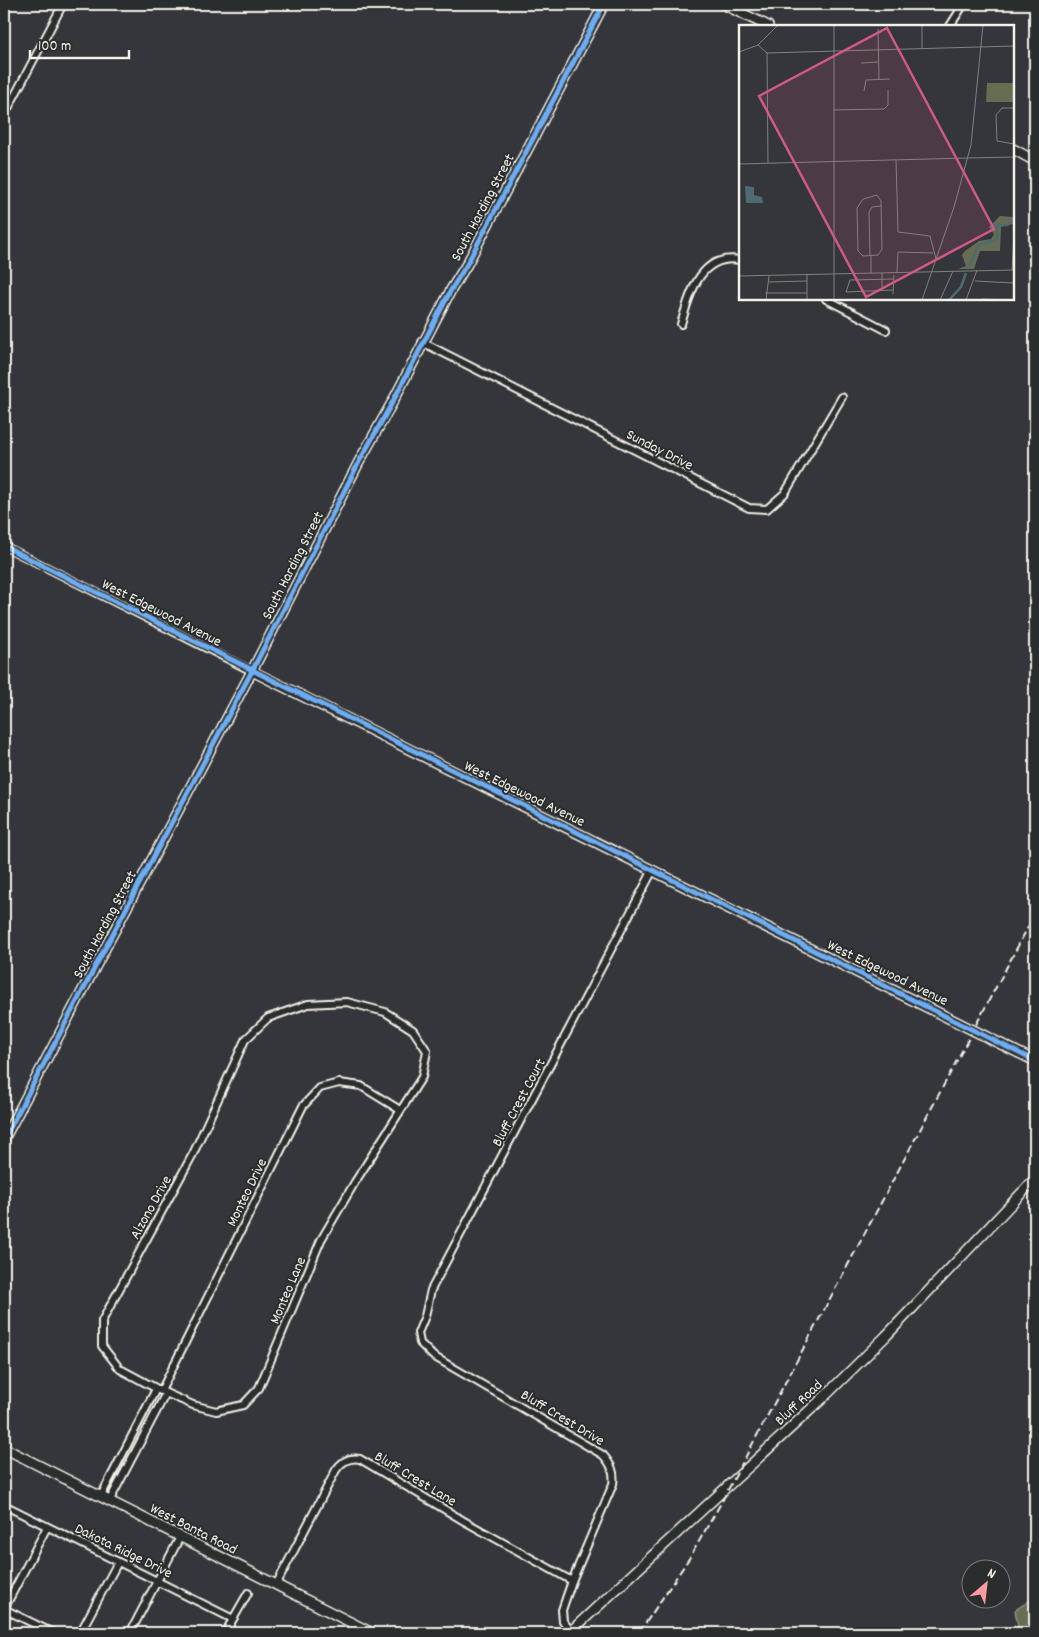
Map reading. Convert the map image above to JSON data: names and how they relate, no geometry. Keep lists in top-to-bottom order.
{
  "streets": {
    "street": [
      "South Harding Street",
      "Sunday Drive",
      "West Edgewood Avenue",
      "Bluff Crest Court",
      "Monteo Drive",
      "Alzono Drive",
      "Monteo Lane",
      "Bluff Road",
      "Bluff Crest Drive",
      "Bluff Crest Lane",
      "West Banta Road",
      "Dakota Ridge Drive"
    ]
  },
  "crossings": [
    ["South Harding Street", "Sunday Drive"],
    ["South Harding Street", "West Edgewood Avenue"],
    ["West Edgewood Avenue", "Bluff Crest Court"],
    ["Bluff Crest Court", "Bluff Crest Drive"],
    ["Monteo Drive", "Alzono Drive"],
    ["Monteo Drive", "Monteo Lane"],
    ["Monteo Drive", "West Banta Road"],
    ["Alzono Drive", "Monteo Lane"],
    ["Bluff Road", "Bluff Crest Drive"],
    ["Bluff Crest Drive", "Bluff Crest Lane"],
    ["Bluff Crest Lane", "West Banta Road"]
  ],
  "scale_bar": "100 m",
  "north": "top right"
}
